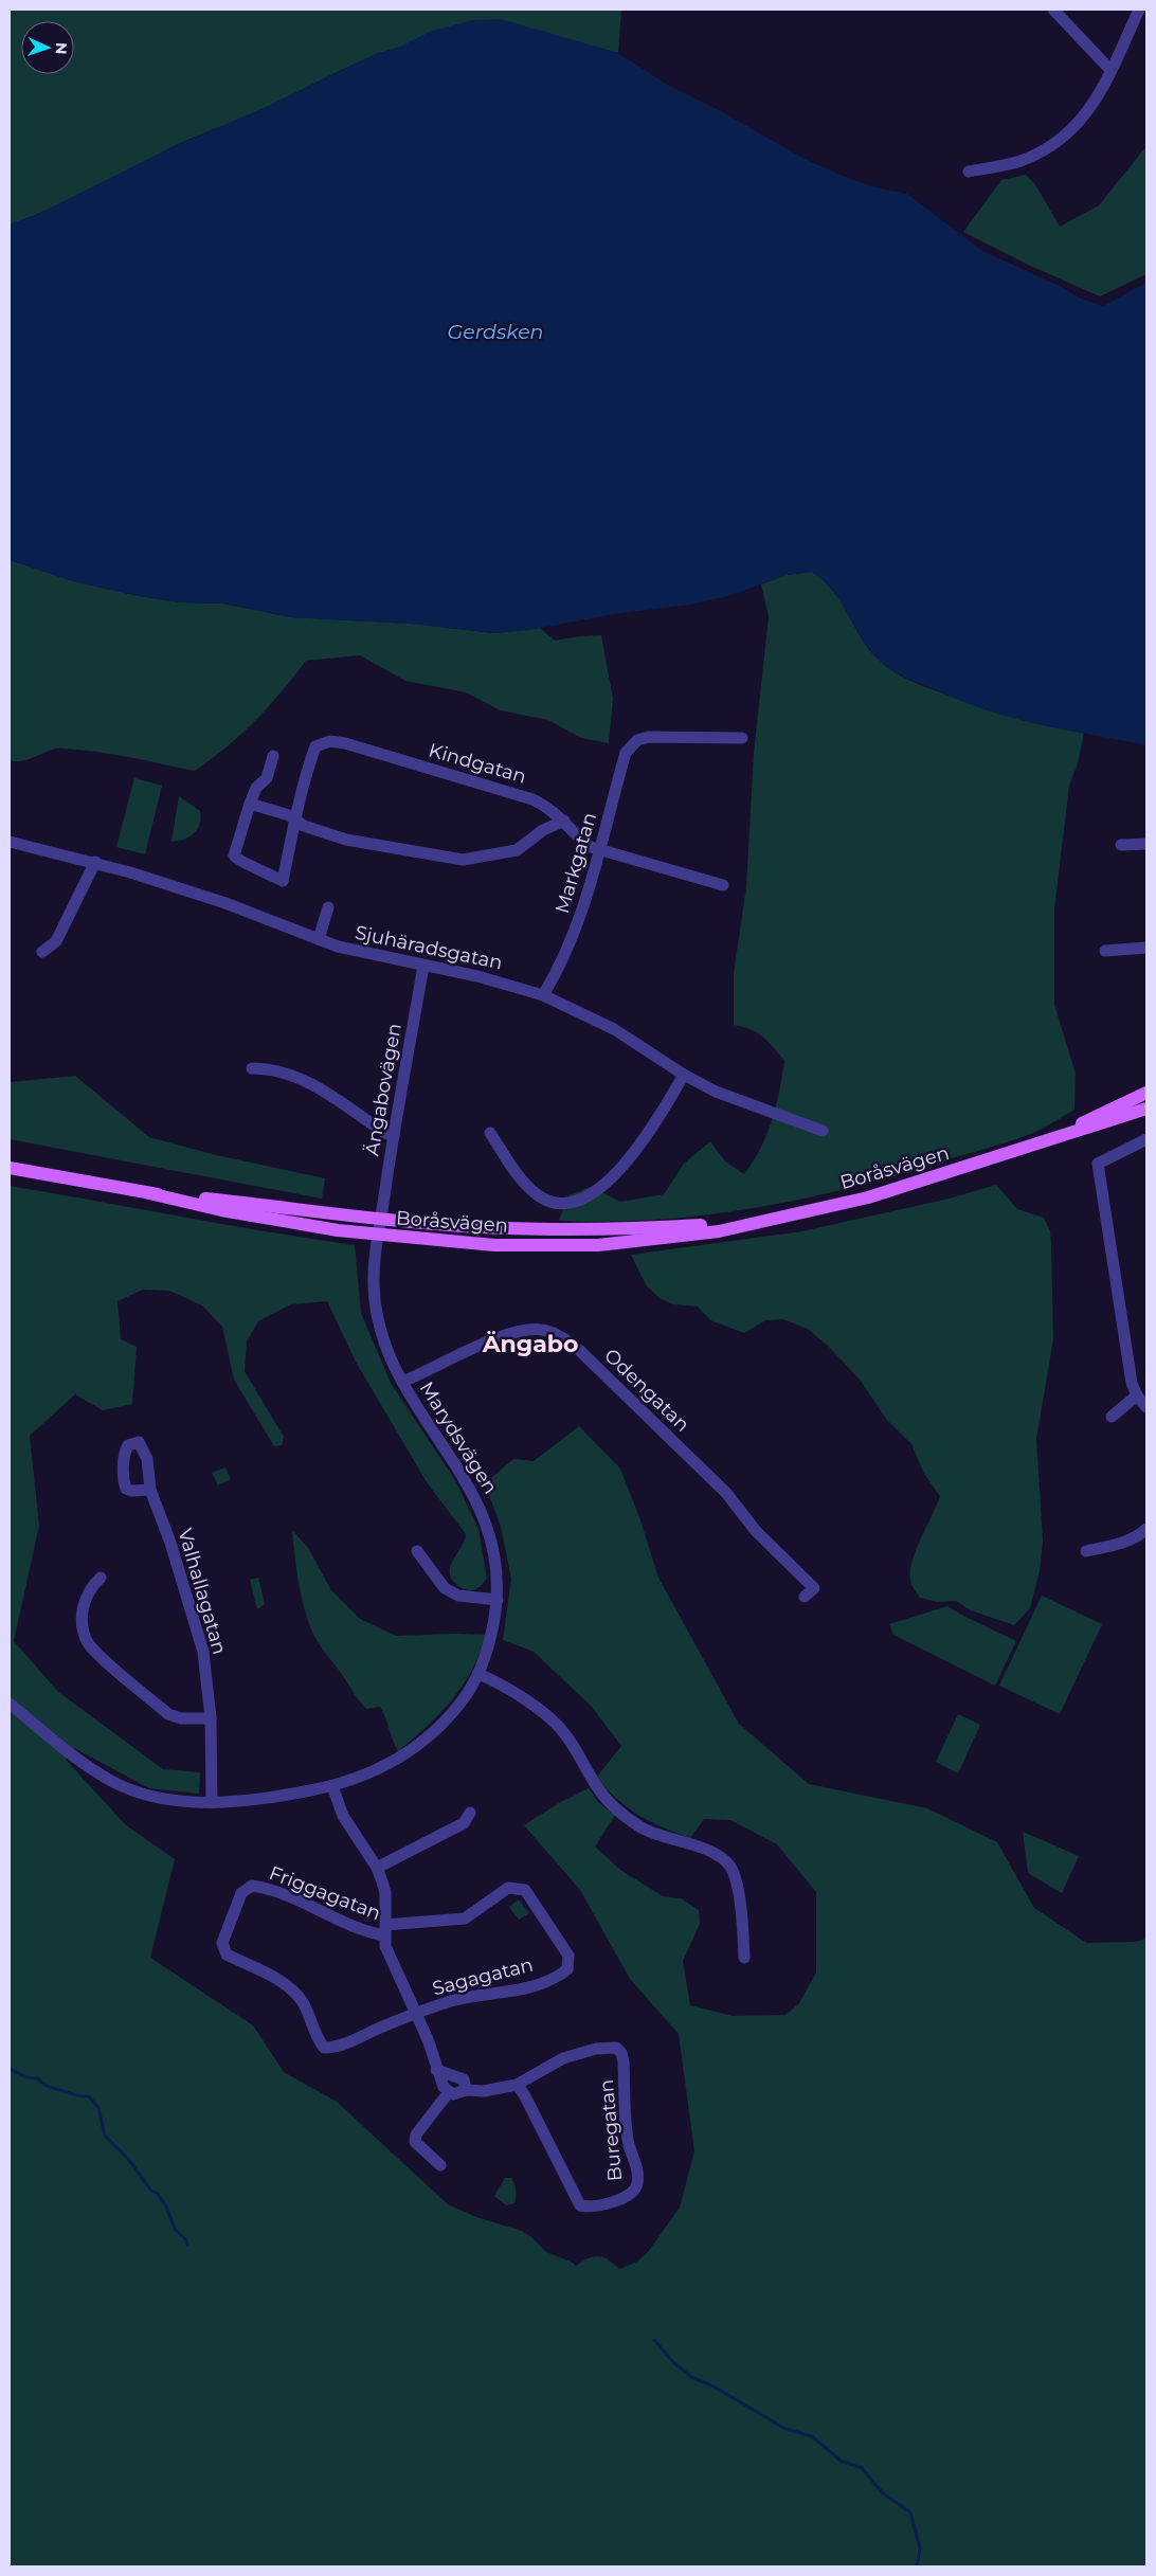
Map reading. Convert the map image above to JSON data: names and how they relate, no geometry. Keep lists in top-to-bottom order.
{
  "streets": {
    "main road": ["Boråsvägen"],
    "street": [
      "Kindgatan",
      "Markgatan",
      "Sjuhäradsgatan",
      "Ängabovägen",
      "Odengatan",
      "Marydsvägen",
      "Valhallagatan",
      "Friggagatan",
      "Sagagatan",
      "Buregatan"
    ]
  },
  "crossings": [
    ["Kindgatan", "Markgatan"],
    ["Markgatan", "Sjuhäradsgatan"],
    ["Sjuhäradsgatan", "Ängabovägen"],
    ["Ängabovägen", "Boråsvägen"],
    ["Ängabovägen", "Marydsvägen"],
    ["Boråsvägen", "Marydsvägen"],
    ["Odengatan", "Marydsvägen"],
    ["Marydsvägen", "Valhallagatan"],
    ["Friggagatan", "Sagagatan"]
  ],
  "districts": ["Ängabo"],
  "water": ["Gerdsken"],
  "north": "right"
}
